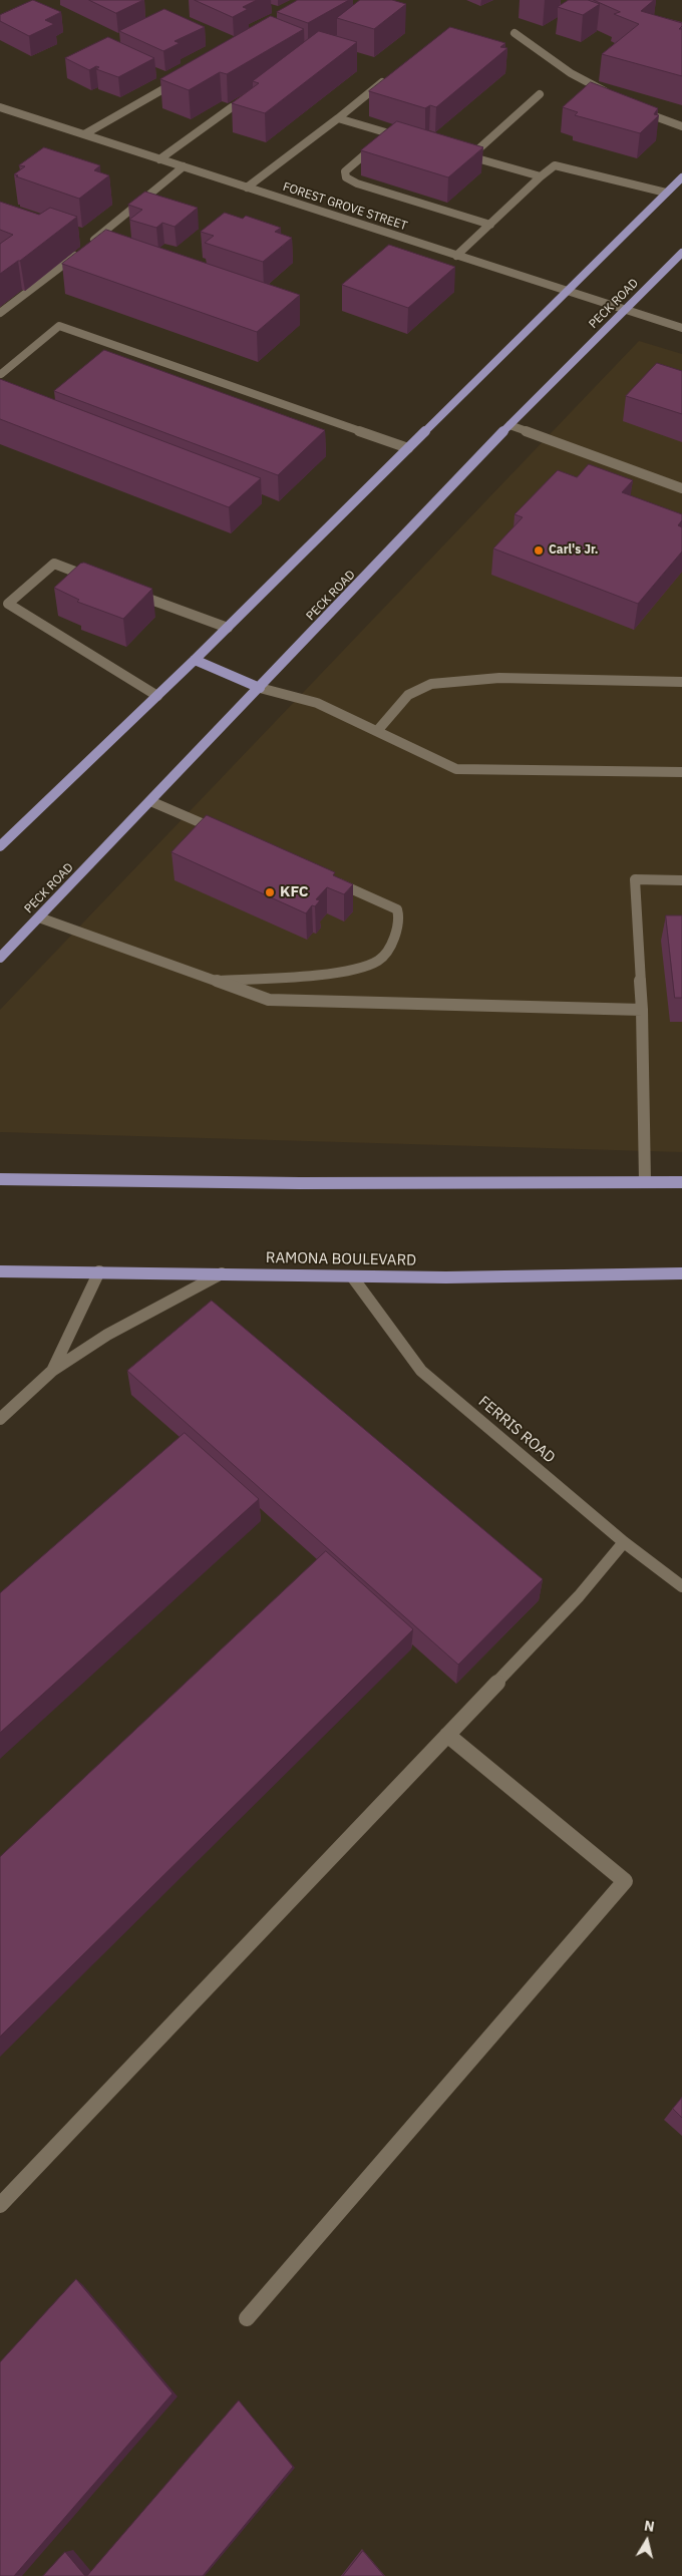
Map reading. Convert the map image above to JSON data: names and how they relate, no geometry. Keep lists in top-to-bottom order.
{
  "streets": {
    "main road": ["PECK ROAD", "RAMONA BOULEVARD"],
    "street": ["FOREST GROVE STREET", "FERRIS ROAD"]
  },
  "crossings": [
    ["FOREST GROVE STREET", "PECK ROAD"],
    ["RAMONA BOULEVARD", "FERRIS ROAD"]
  ],
  "places": ["Carl's Jr.", "KFC"],
  "north": "top"
}
